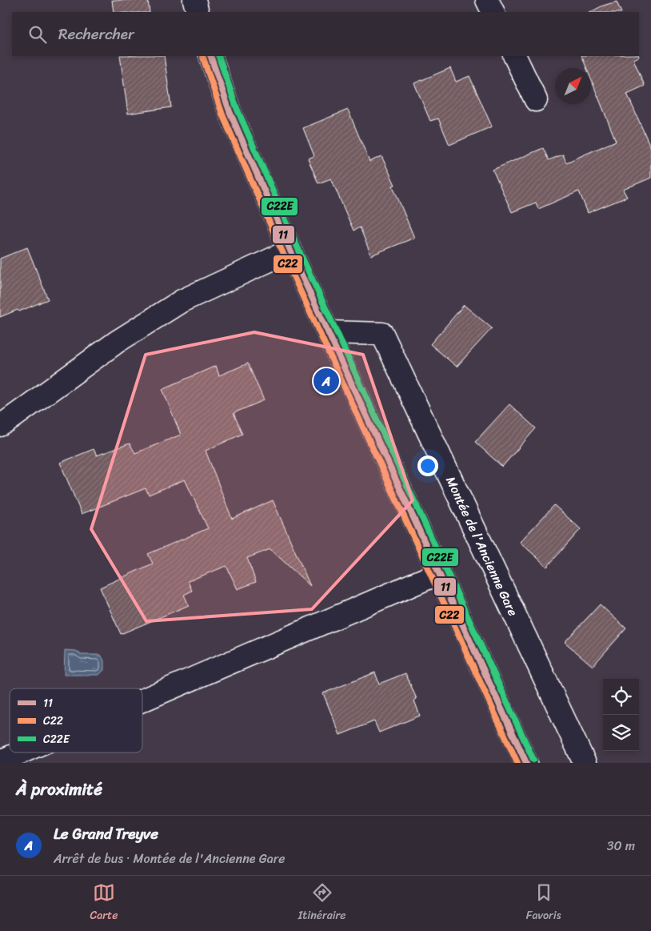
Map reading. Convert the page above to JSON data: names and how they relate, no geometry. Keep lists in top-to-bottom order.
{
  "streets": {
    "street": ["Montée de l'Ancienne Gare"]
  },
  "lines": ["transit line 11", "transit line C22E", "transit line C22"],
  "legend": ["11", "C22", "C22E"],
  "north": "top right",
  "page": {
    "search": "Rechercher",
    "pins": "A",
    "heading": "À proximité",
    "list": [
      {
        "mark": "A",
        "name": "Le Grand Treyve",
        "note": "Arrêt de bus · Montée de l'Ancienne Gare",
        "value": "30 m"
      }
    ],
    "nav": ["Carte", "Itinéraire", "Favoris"]
  }
}
